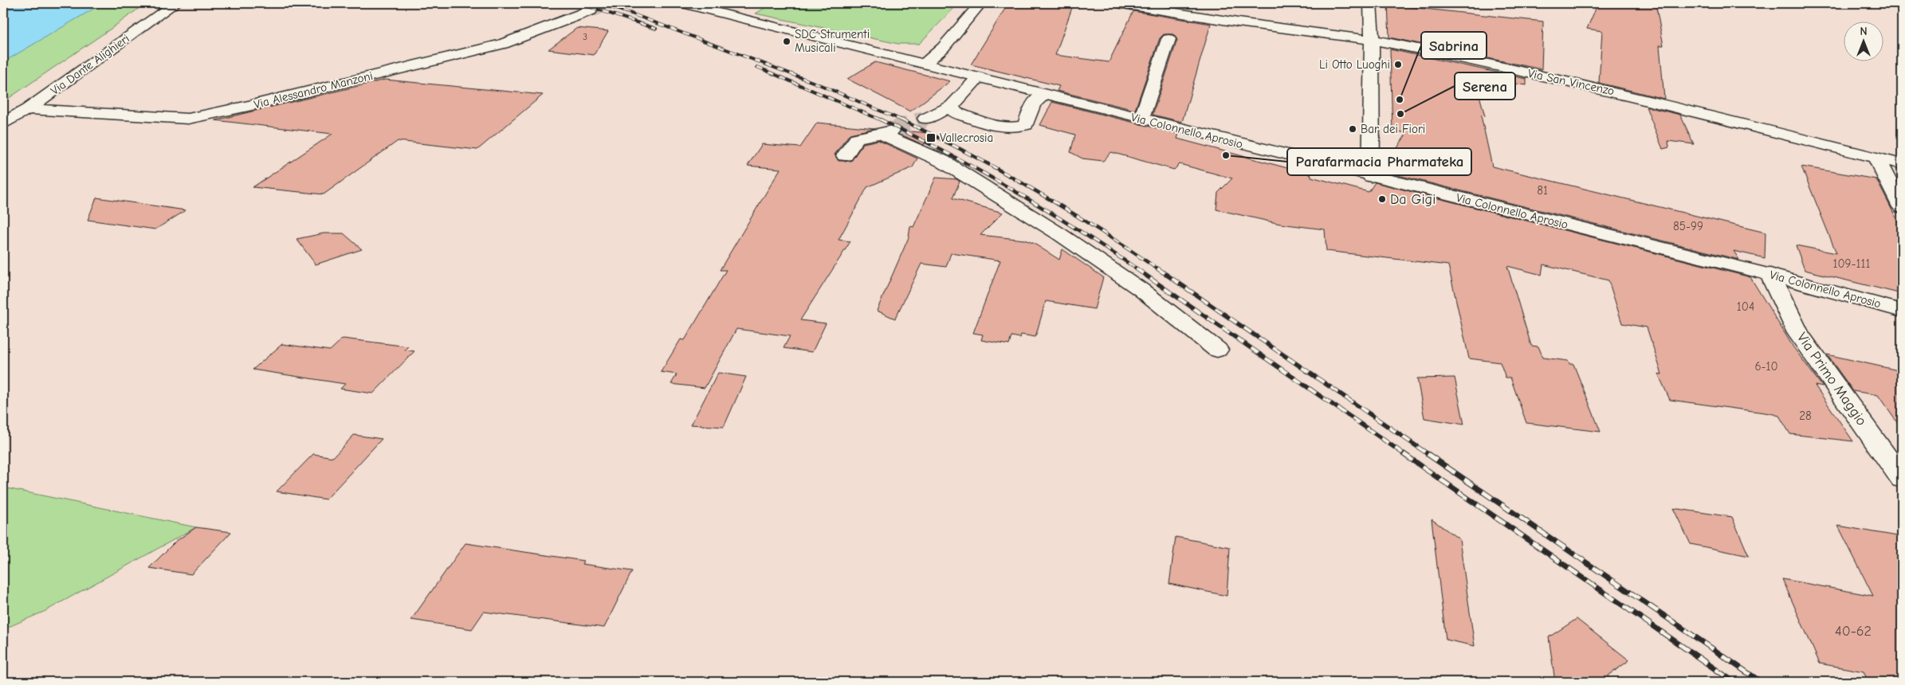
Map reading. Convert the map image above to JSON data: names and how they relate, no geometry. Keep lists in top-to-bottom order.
{
  "streets": {
    "street": [
      "Via Dante Alighieri",
      "Via San Vincenzo",
      "Via Alessandro Manzoni",
      "Via Colonnello Aprosio",
      "Via Primo Maggio"
    ]
  },
  "crossings": [
    ["Via Dante Alighieri", "Via Alessandro Manzoni"],
    ["Via Colonnello Aprosio", "Via Primo Maggio"]
  ],
  "places": {
    "other": [
      "SDC Strumenti Musicali",
      "Li Otto Luoghi",
      "Sabrina",
      "Serena",
      "Bar dei Fiori",
      "Parafarmacia Pharmateka",
      "Da Gigi"
    ],
    "transit": ["Vallecrosia"]
  },
  "house_numbers": [
    "3",
    "81",
    "85-99",
    "109-111",
    "104",
    "6-10",
    "28",
    "40-62"
  ],
  "north": "top"
}
